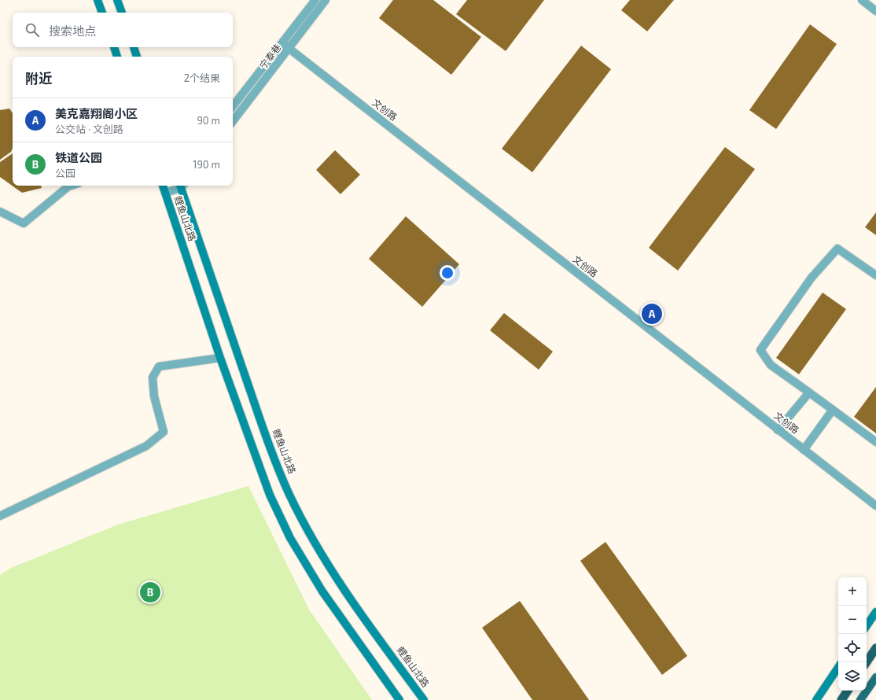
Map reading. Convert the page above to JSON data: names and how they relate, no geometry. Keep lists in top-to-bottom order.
{
  "streets": {
    "main road": ["鲤鱼山北路"],
    "street": ["宁泰巷", "文创路"]
  },
  "crossings": [
    ["宁泰巷", "文创路"]
  ],
  "page": {
    "search": "搜索地点",
    "heading": ["附近", "2个结果"],
    "list": [
      {
        "mark": "A",
        "name": "美克嘉翔阁小区",
        "note": "公交站 · 文创路",
        "value": "90 m"
      },
      {
        "mark": "B",
        "name": "铁道公园",
        "note": "公园",
        "value": "190 m"
      }
    ],
    "pins": ["A", "B"],
    "map_buttons": ["+", "−"]
  }
}
